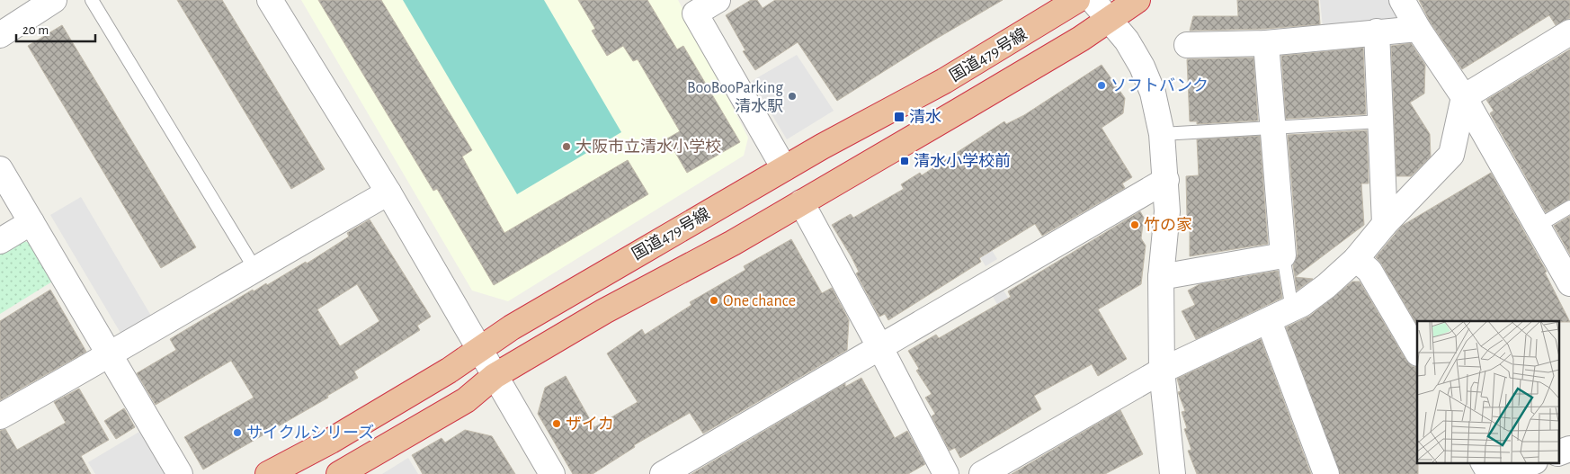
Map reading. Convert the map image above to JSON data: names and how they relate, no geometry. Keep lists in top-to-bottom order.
{
  "streets": {
    "highway": ["国道479号線"]
  },
  "places": {
    "other": [
      "ソフトバンク",
      "BooBooParking 清水駅",
      "大阪市立清水小学校",
      "竹の家",
      "One chance",
      "ザイカ",
      "サイクルシリーズ"
    ],
    "transit": ["清水", "清水小学校前"]
  },
  "scale_bar": "20 m"
}
